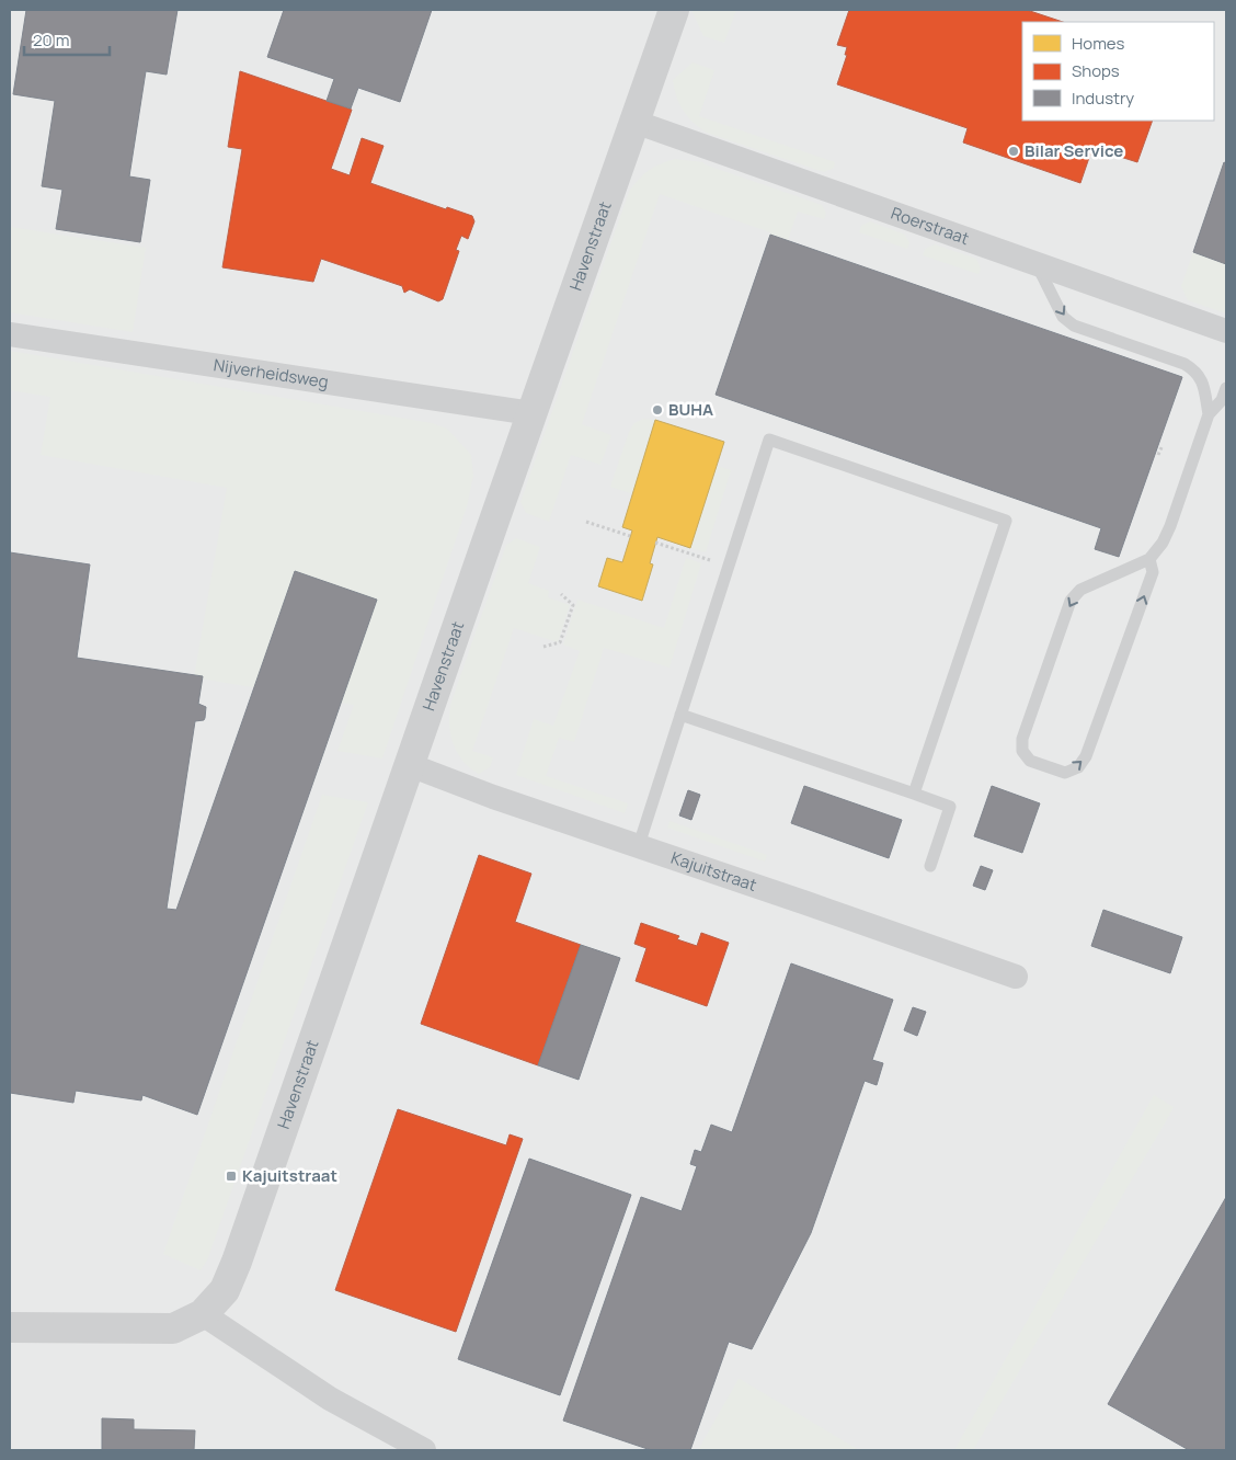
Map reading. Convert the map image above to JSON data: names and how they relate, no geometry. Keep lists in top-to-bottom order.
{
  "streets": {
    "street": [
      "Roerstraat",
      "Havenstraat",
      "Nijverheidsweg",
      "Kajuitstraat"
    ]
  },
  "crossings": [
    ["Roerstraat", "Havenstraat"],
    ["Havenstraat", "Nijverheidsweg"],
    ["Havenstraat", "Kajuitstraat"]
  ],
  "places": {
    "other": ["Bilar Service", "BUHA"],
    "transit": ["Kajuitstraat"]
  },
  "legend": ["Homes", "Shops", "Industry"],
  "scale_bar": "20 m"
}
